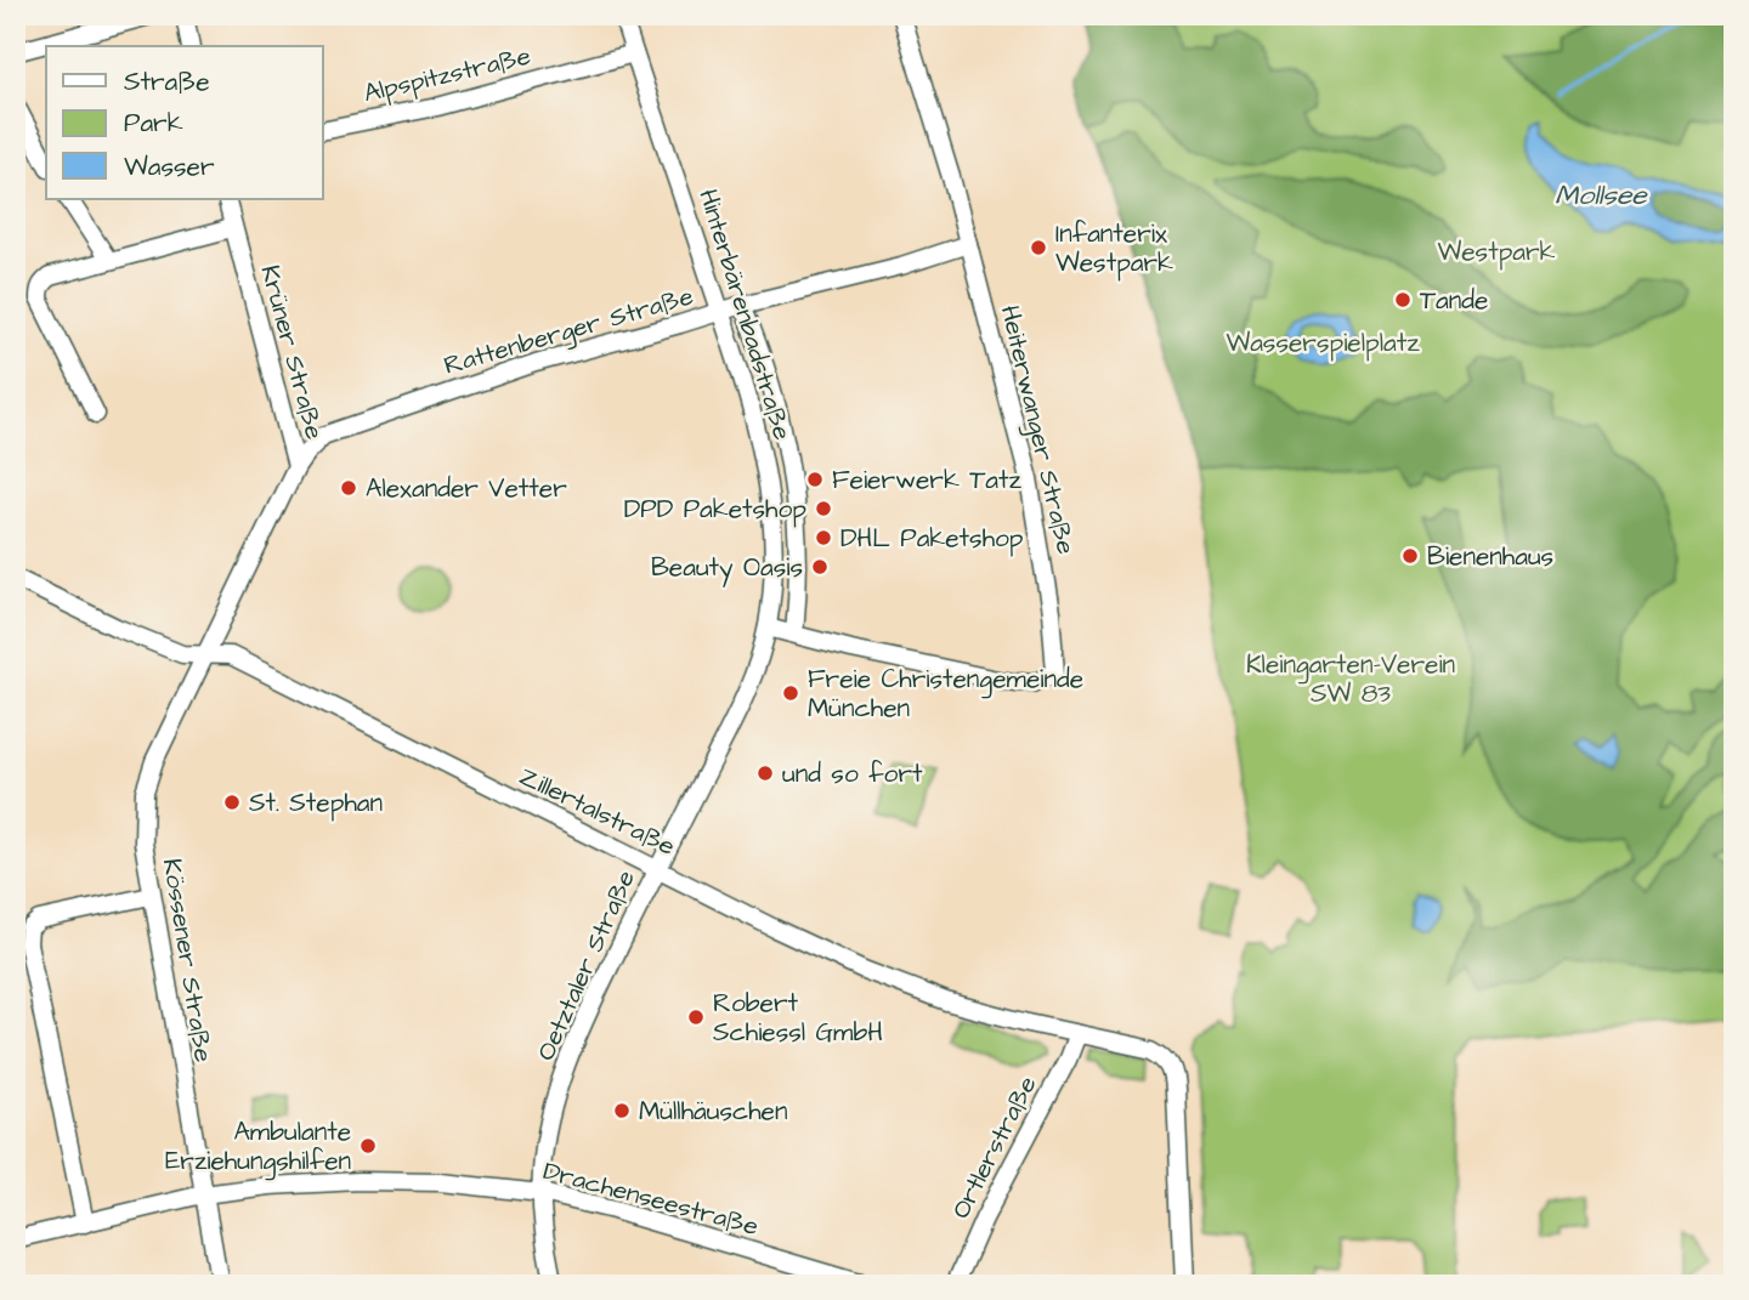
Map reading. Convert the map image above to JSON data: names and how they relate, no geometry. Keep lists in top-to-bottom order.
{
  "streets": {
    "street": [
      "Alpspitzstraße",
      "Hinterbärenbadstraße",
      "Rattenberger Straße",
      "Krüner Straße",
      "Heiterwanger Straße",
      "Zillertalstraße",
      "Kössener Straße",
      "Oetztaler Straße",
      "Ortlerstraße",
      "Drachenseestraße"
    ]
  },
  "crossings": [
    ["Alpspitzstraße", "Hinterbärenbadstraße"],
    ["Hinterbärenbadstraße", "Rattenberger Straße"],
    ["Hinterbärenbadstraße", "Heiterwanger Straße"],
    ["Hinterbärenbadstraße", "Zillertalstraße"],
    ["Hinterbärenbadstraße", "Oetztaler Straße"],
    ["Rattenberger Straße", "Krüner Straße"],
    ["Rattenberger Straße", "Heiterwanger Straße"],
    ["Krüner Straße", "Zillertalstraße"],
    ["Krüner Straße", "Kössener Straße"],
    ["Zillertalstraße", "Kössener Straße"],
    ["Zillertalstraße", "Oetztaler Straße"],
    ["Zillertalstraße", "Ortlerstraße"],
    ["Kössener Straße", "Drachenseestraße"],
    ["Oetztaler Straße", "Drachenseestraße"]
  ],
  "water": ["Mollsee"],
  "parks": ["Westpark", "Wasserspielplatz", "Kleingarten-Verein SW 83"],
  "places": [
    "Infanterix Westpark",
    "Tande",
    "Feierwerk Tatz",
    "Alexander Vetter",
    "DPD Paketshop",
    "DHL Paketshop",
    "Bienenhaus",
    "Beauty Oasis",
    "Freie Christengemeinde München",
    "und so fort",
    "St. Stephan",
    "Robert Schiessl GmbH",
    "Müllhäuschen",
    "Ambulante Erziehungshilfen"
  ],
  "legend": ["Straße", "Park", "Wasser"]
}
